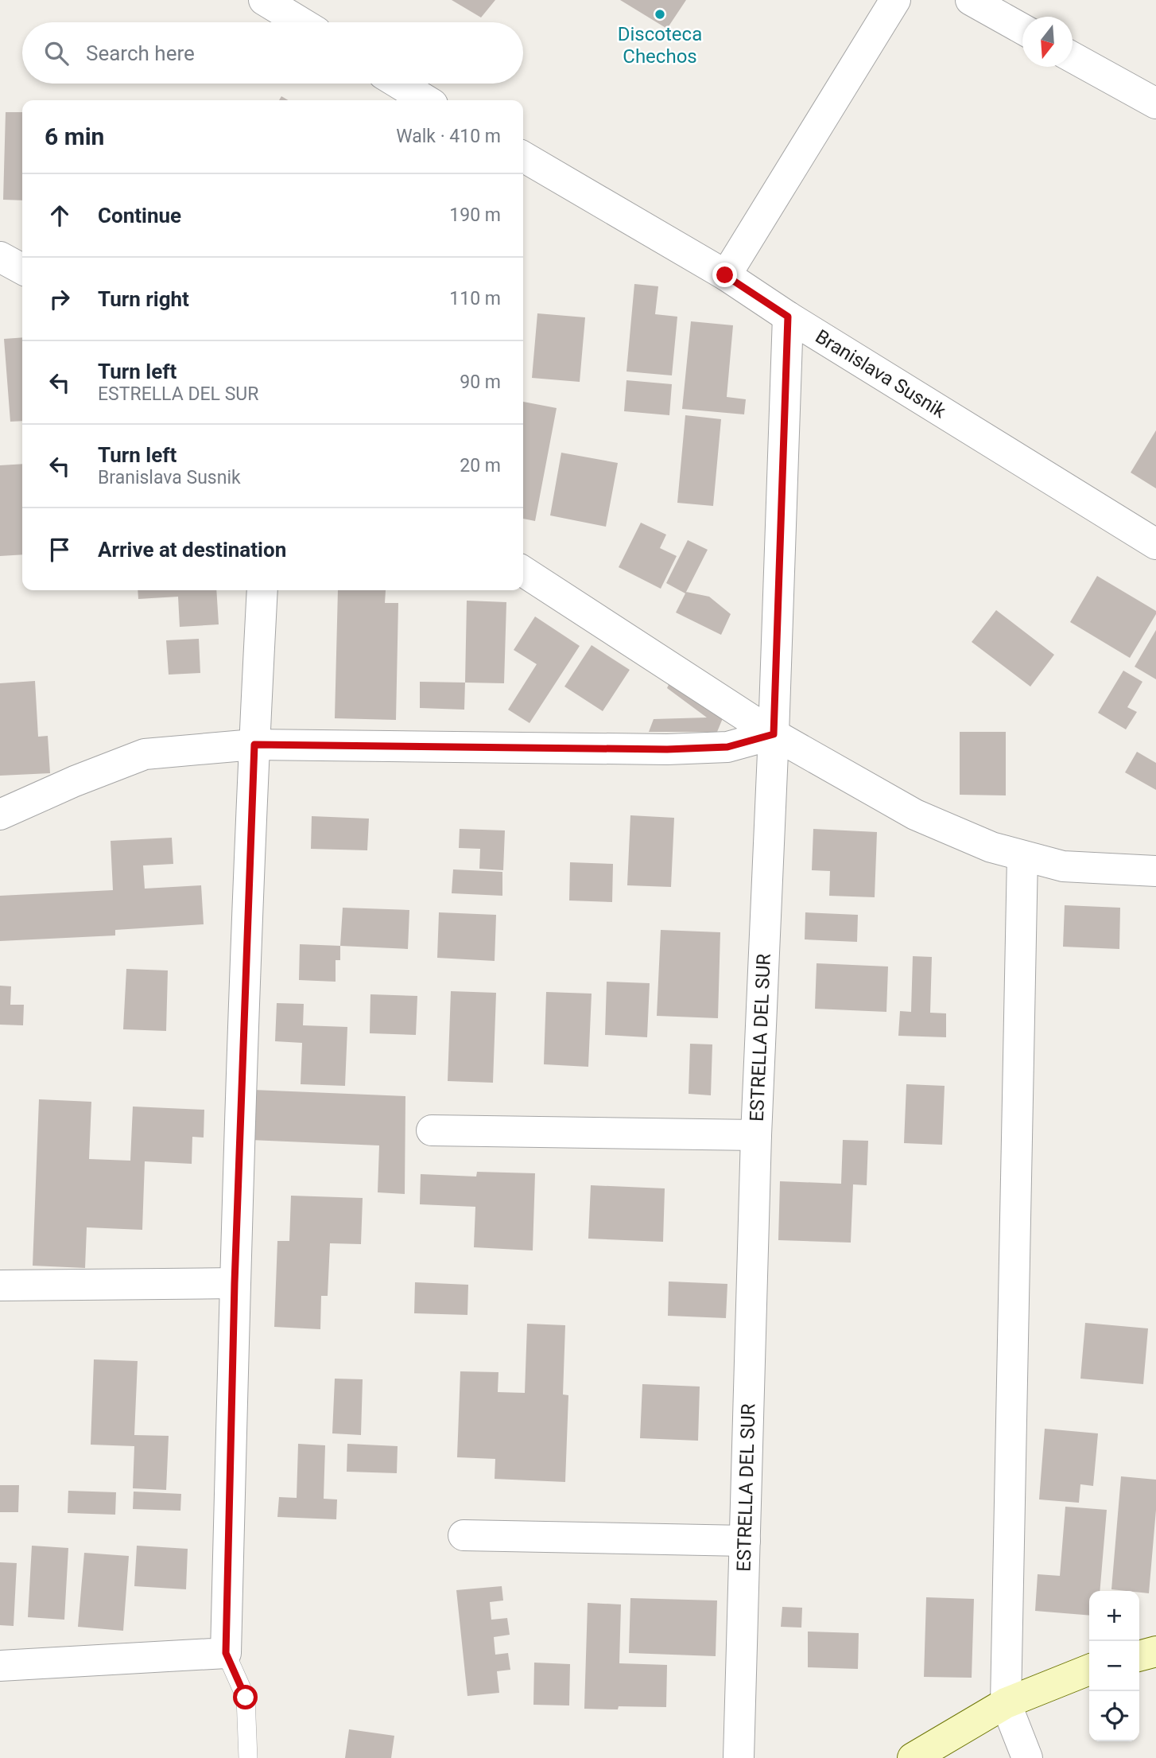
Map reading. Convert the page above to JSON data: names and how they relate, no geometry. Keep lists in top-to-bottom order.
{
  "streets": {
    "street": ["Branislava Susnik", "ESTRELLA DEL SUR"]
  },
  "crossings": [
    ["Branislava Susnik", "ESTRELLA DEL SUR"]
  ],
  "places": ["Discoteca Chechos"],
  "north": "bottom",
  "page": {
    "search": "Search here",
    "heading": ["6 min", "Walk · 410 m"],
    "list": [
      ["Continue", "190 m"],
      ["Turn right", "110 m"],
      ["Turn left", "ESTRELLA DEL SUR", "90 m"],
      ["Turn left", "Branislava Susnik", "20 m"],
      "Arrive at destination"
    ],
    "map_buttons": ["+", "−"]
  }
}
